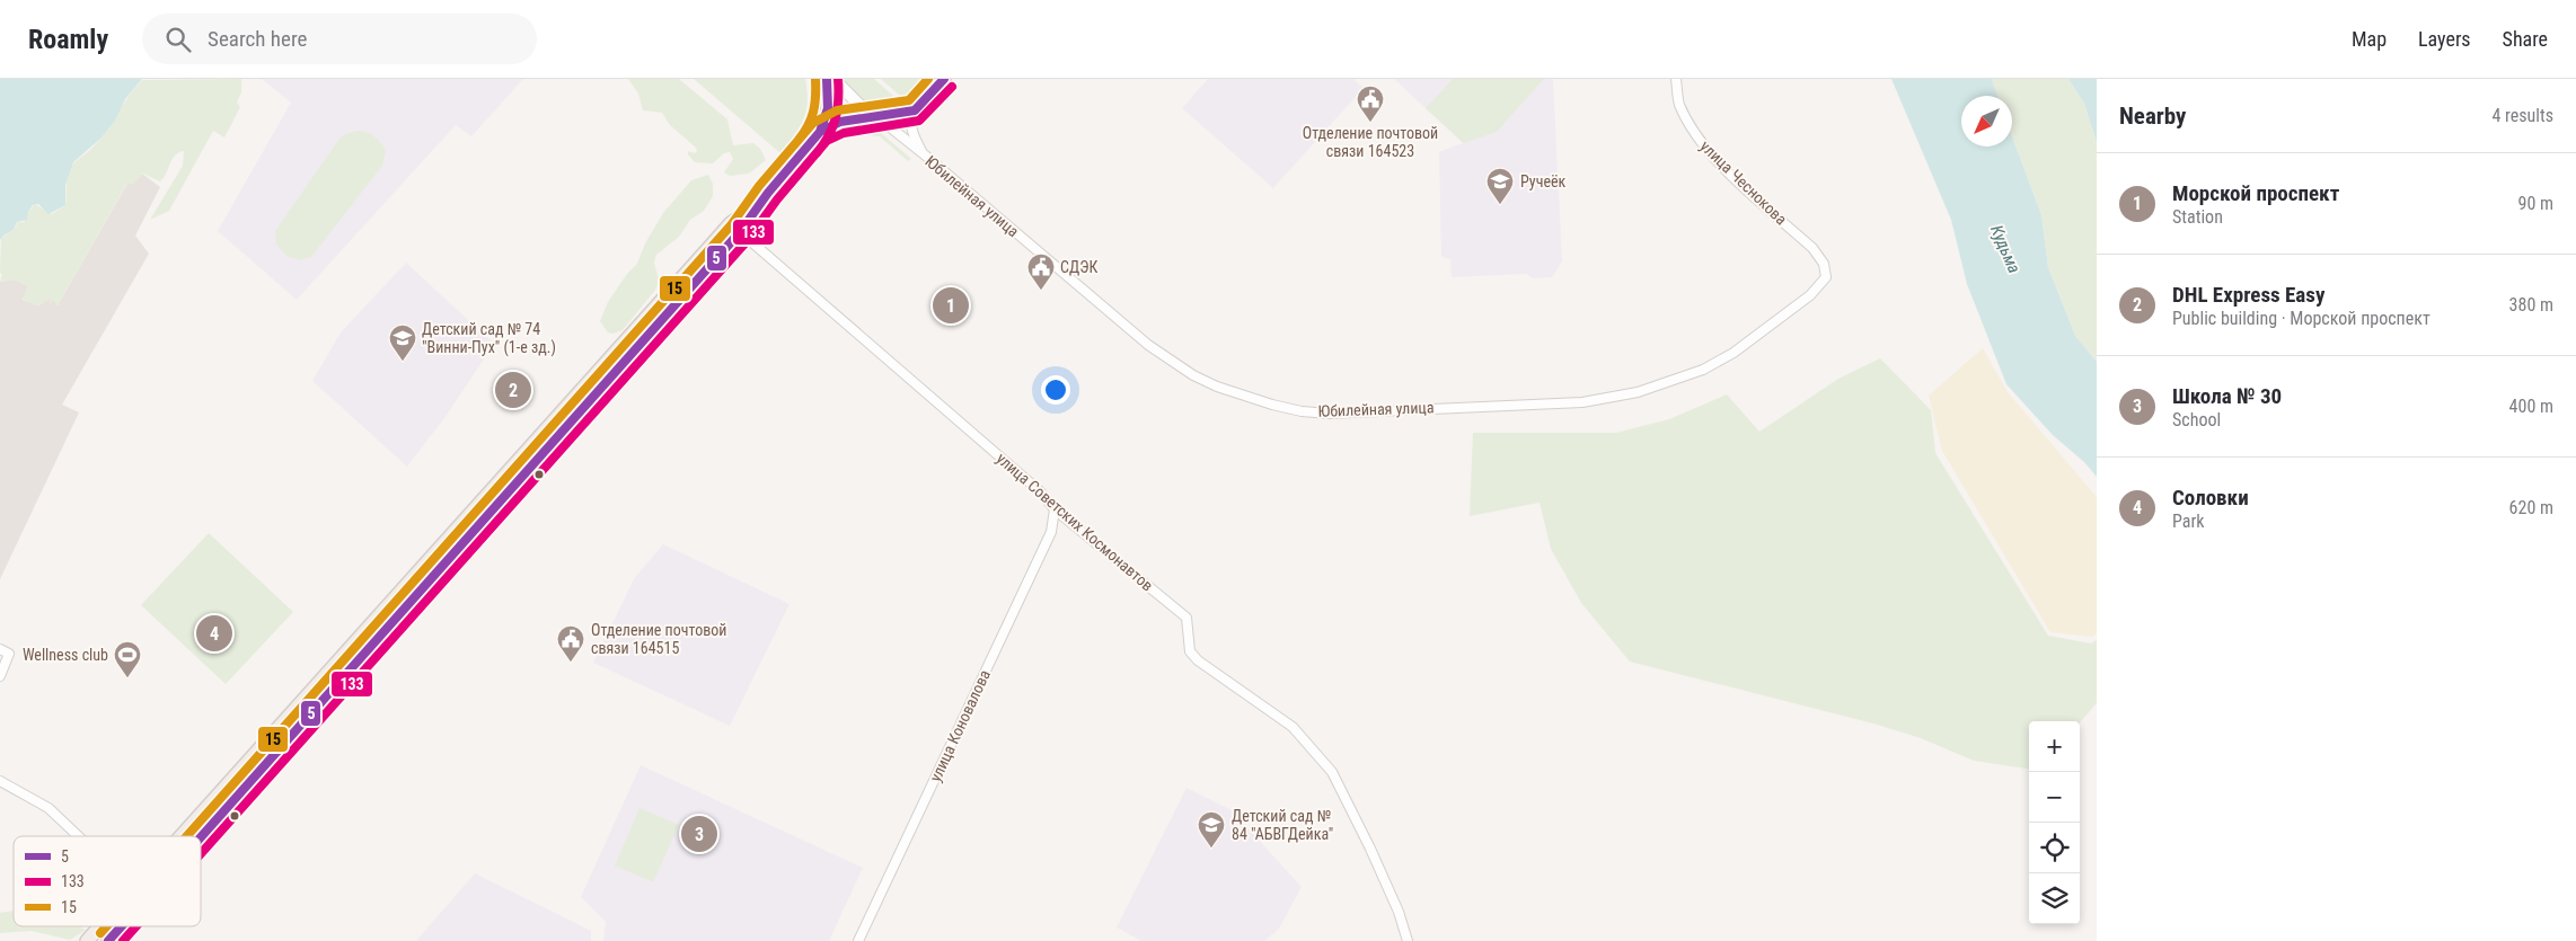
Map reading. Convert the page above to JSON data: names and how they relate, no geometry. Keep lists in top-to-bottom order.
{
  "streets": {
    "main road": ["Юбилейная улица"],
    "street": ["улица Чеснокова", "улица Советских Космонавтов", "улица Коновалова"]
  },
  "crossings": [
    ["улица Чеснокова", "Юбилейная улица"],
    ["улица Советских Космонавтов", "улица Коновалова"]
  ],
  "water": ["Кудьма"],
  "places": {
    "public building": ["Отделение почтовой связи 164523", "СДЭК", "Отделение почтовой связи 164515"],
    "school or university": ["Ручеёк", "Детский сад № 74 \"Винни-Пух\" (1-е зд.)", "Детский сад № 84 \"АБВГДейка\""],
    "sports": ["Wellness club"]
  },
  "lines": ["transit line 5", "transit line 133", "transit line 15"],
  "legend": ["5", "133", "15"],
  "north": "bottom left",
  "page": {
    "header": "Roamly",
    "search": "Search here",
    "nav": ["Map", "Layers", "Share"],
    "heading": ["Nearby", "4 results"],
    "list": [
      {
        "mark": "1",
        "name": "Морской проспект",
        "note": "Station",
        "value": "90 m"
      },
      {
        "mark": "2",
        "name": "DHL Express Easy",
        "note": "Public building · Морской проспект",
        "value": "380 m"
      },
      {
        "mark": "3",
        "name": "Школа № 30",
        "note": "School",
        "value": "400 m"
      },
      {
        "mark": "4",
        "name": "Соловки",
        "note": "Park",
        "value": "620 m"
      }
    ],
    "pins": [
      "1",
      "2",
      "4",
      "3"
    ],
    "map_buttons": ["+", "−"]
  }
}
